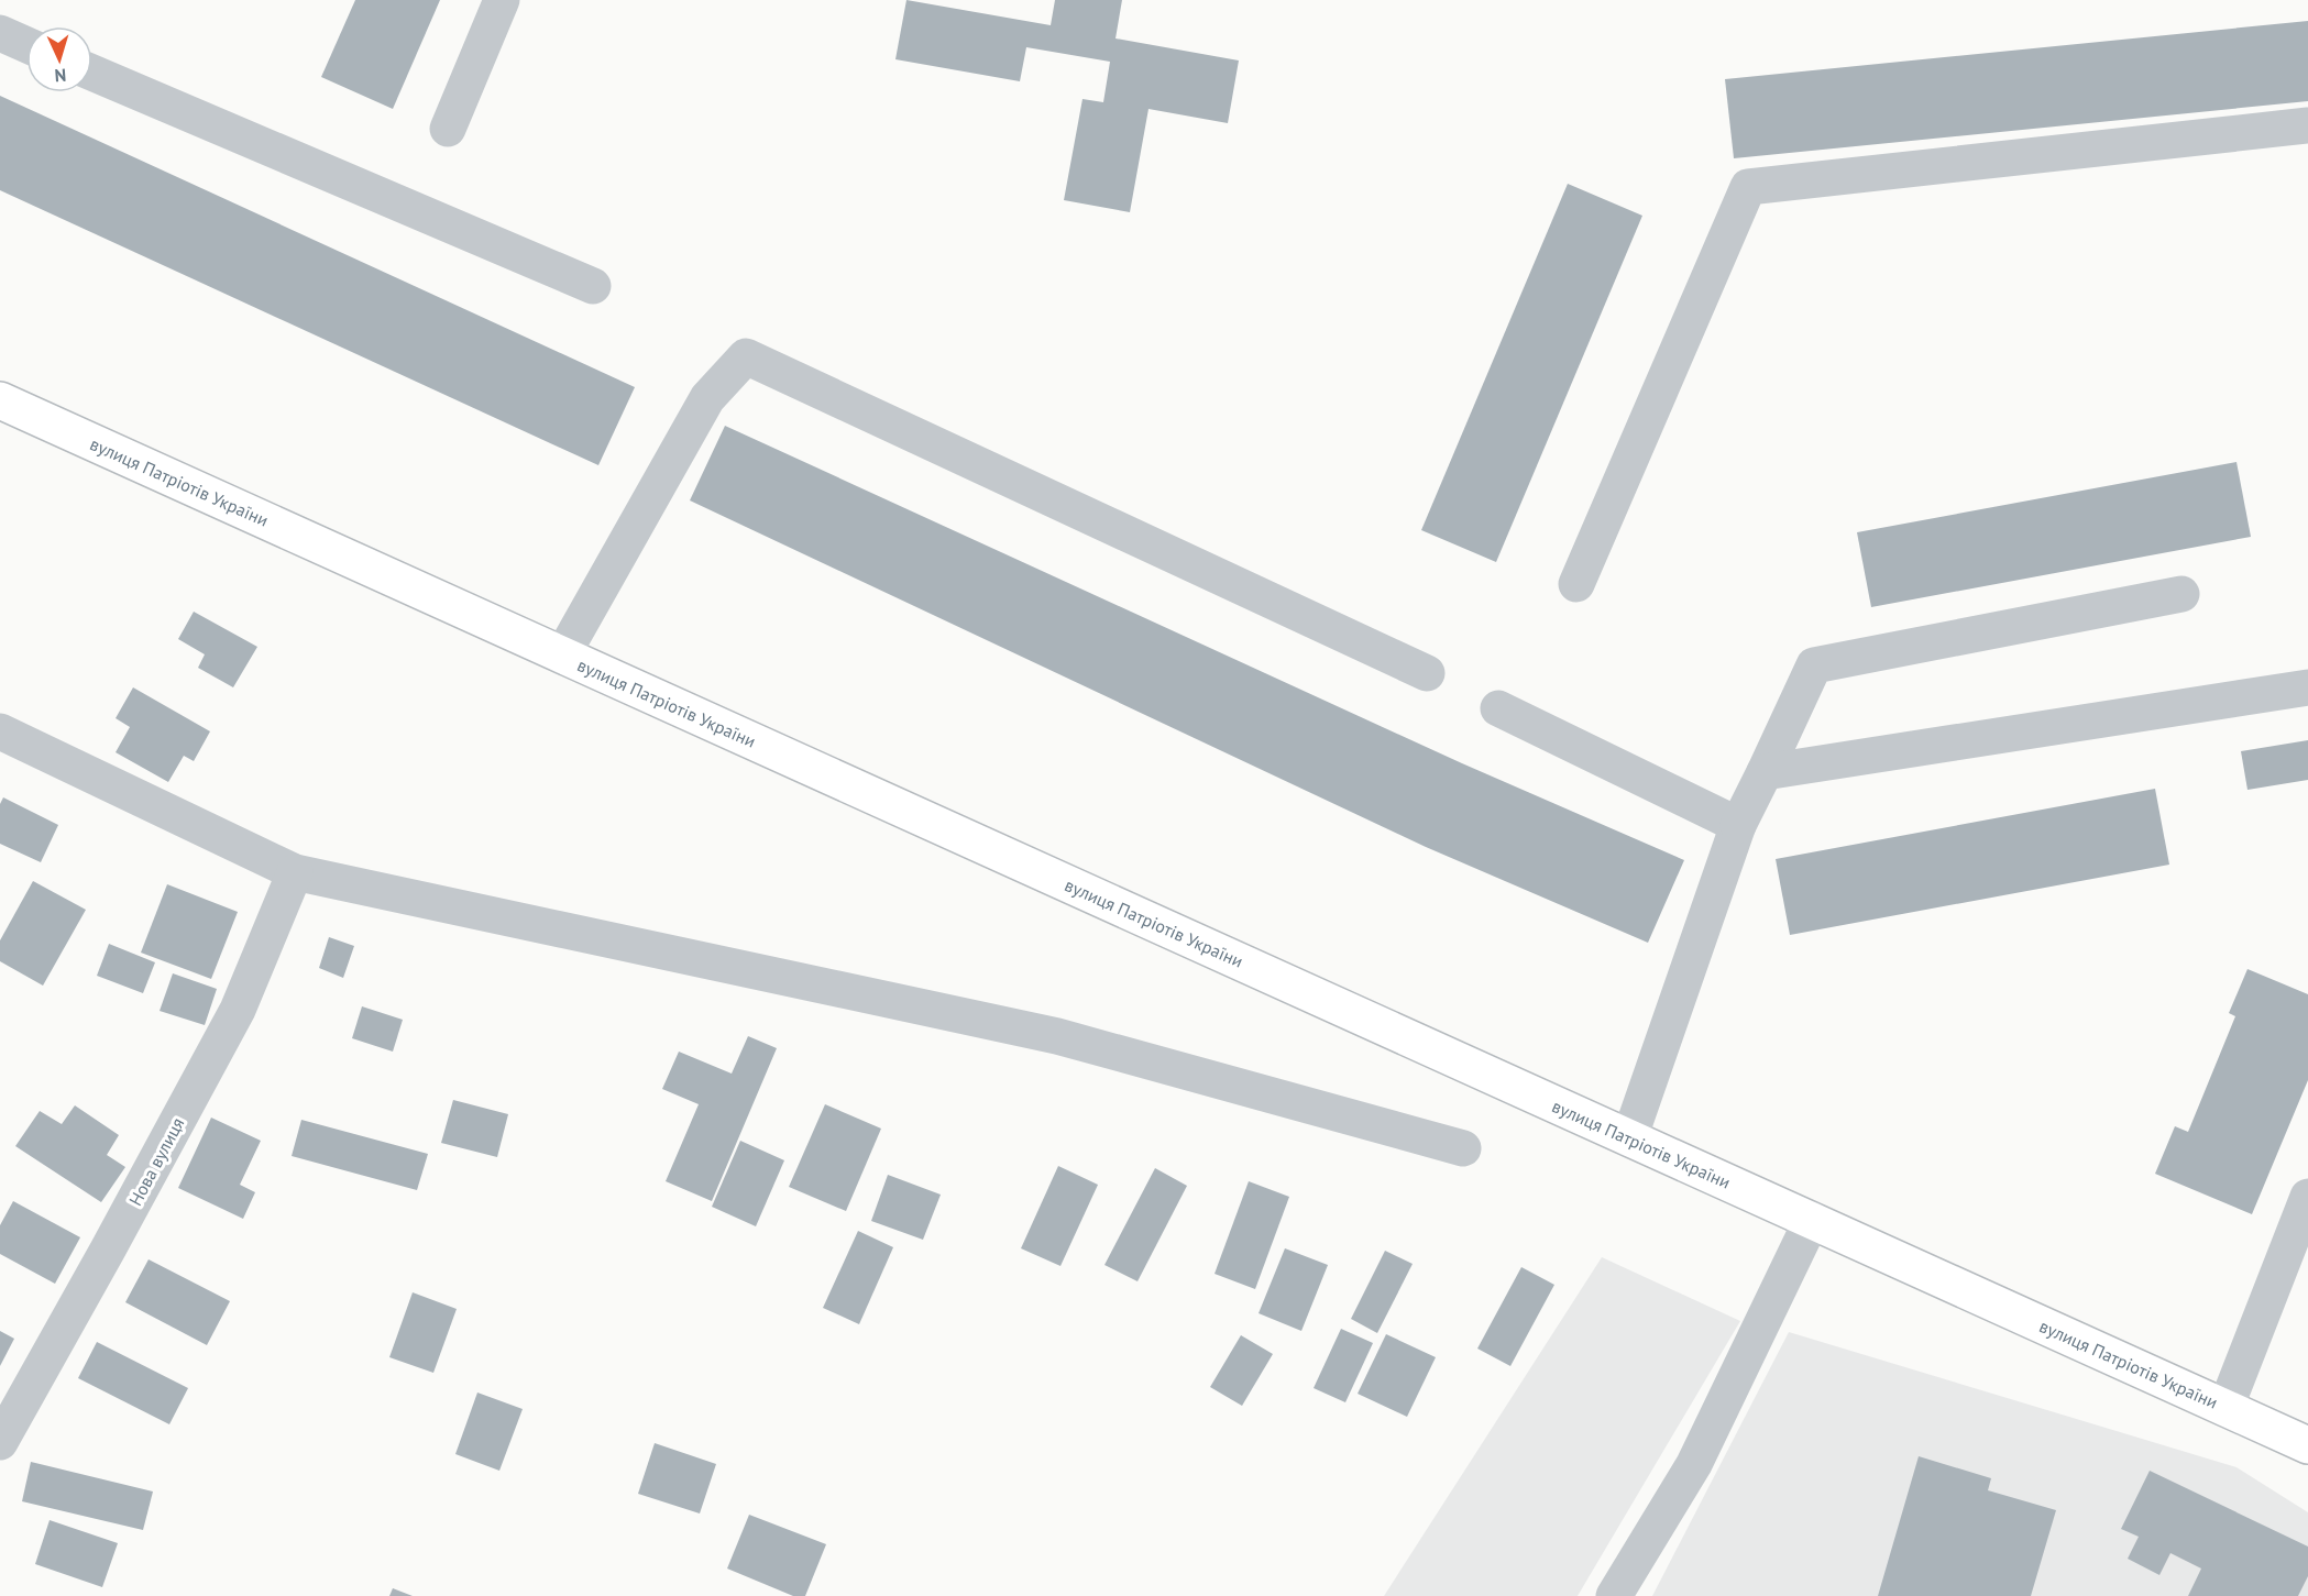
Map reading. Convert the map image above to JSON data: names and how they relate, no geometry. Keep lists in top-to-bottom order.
{
  "streets": {
    "main road": ["вулиця Патріотів України"],
    "street": ["Нова вулиця"]
  },
  "north": "bottom"
}
